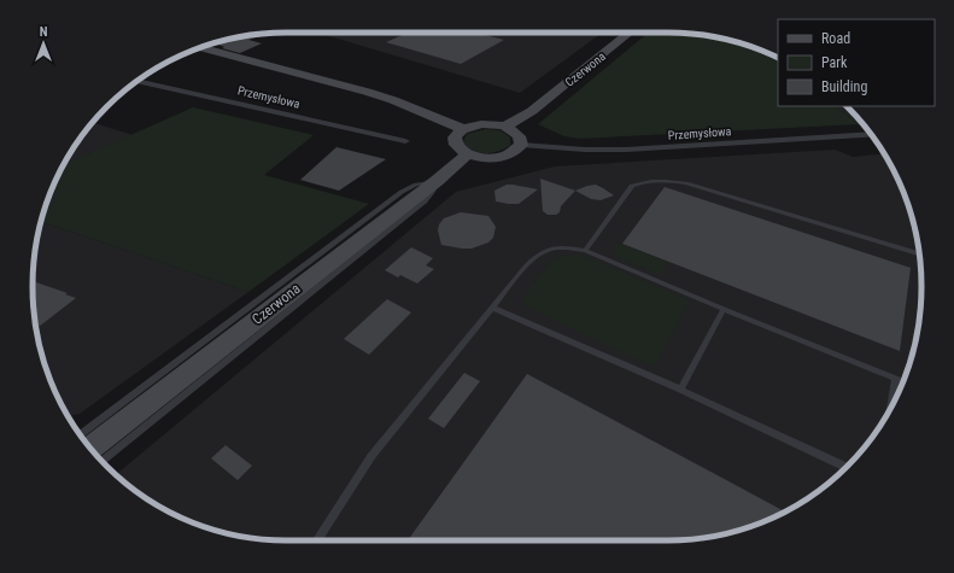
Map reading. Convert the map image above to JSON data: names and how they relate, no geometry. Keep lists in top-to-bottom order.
{
  "streets": {
    "main road": ["Czerwona"],
    "street": ["Przemysłowa"]
  },
  "legend": ["Road", "Park", "Building"],
  "north": "top"
}
